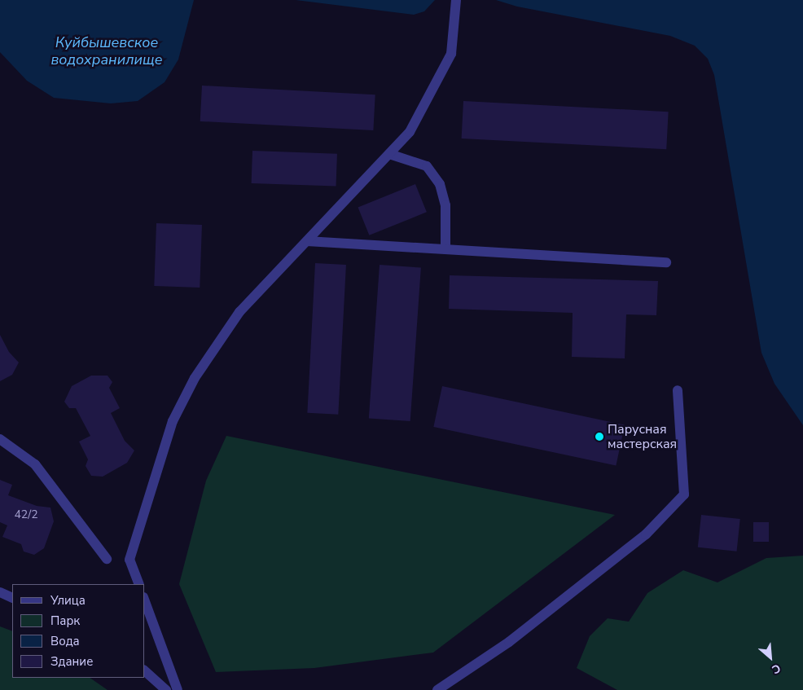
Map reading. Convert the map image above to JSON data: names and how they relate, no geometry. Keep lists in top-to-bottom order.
{
  "water": ["Куйбышевское водохранилище"],
  "places": ["Парусная мастерская"],
  "house_numbers": ["42/2"],
  "legend": [
    "Улица",
    "Парк",
    "Вода",
    "Здание"
  ],
  "north": "bottom right"
}
